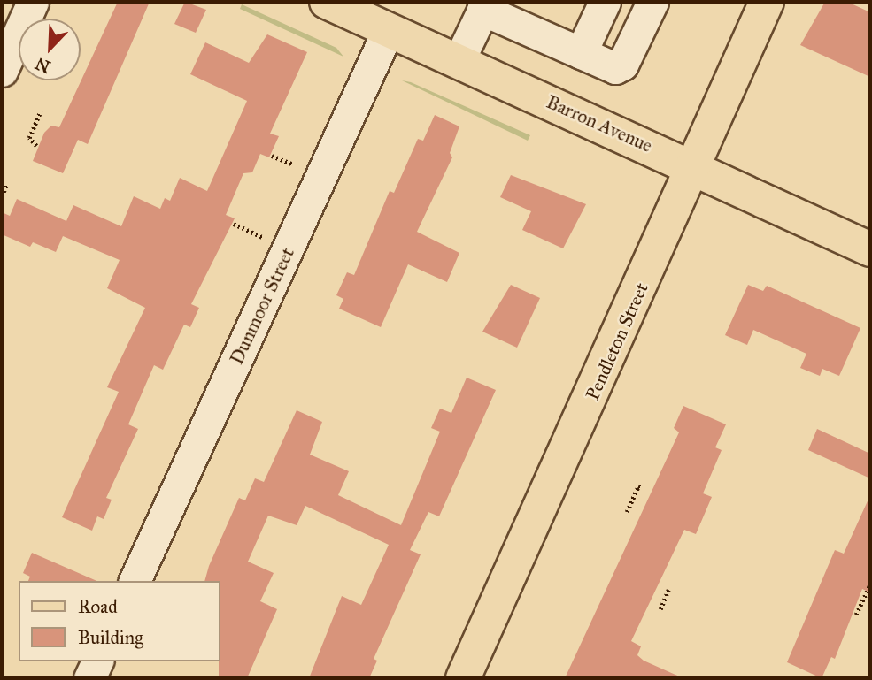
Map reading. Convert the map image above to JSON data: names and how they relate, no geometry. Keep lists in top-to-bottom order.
{
  "streets": {
    "main road": ["Barron Avenue", "Pendleton Street"],
    "street": ["Dunmoor Street"]
  },
  "crossings": [
    ["Barron Avenue", "Dunmoor Street"],
    ["Barron Avenue", "Pendleton Street"]
  ],
  "legend": ["Road", "Building"],
  "north": "bottom left"
}
